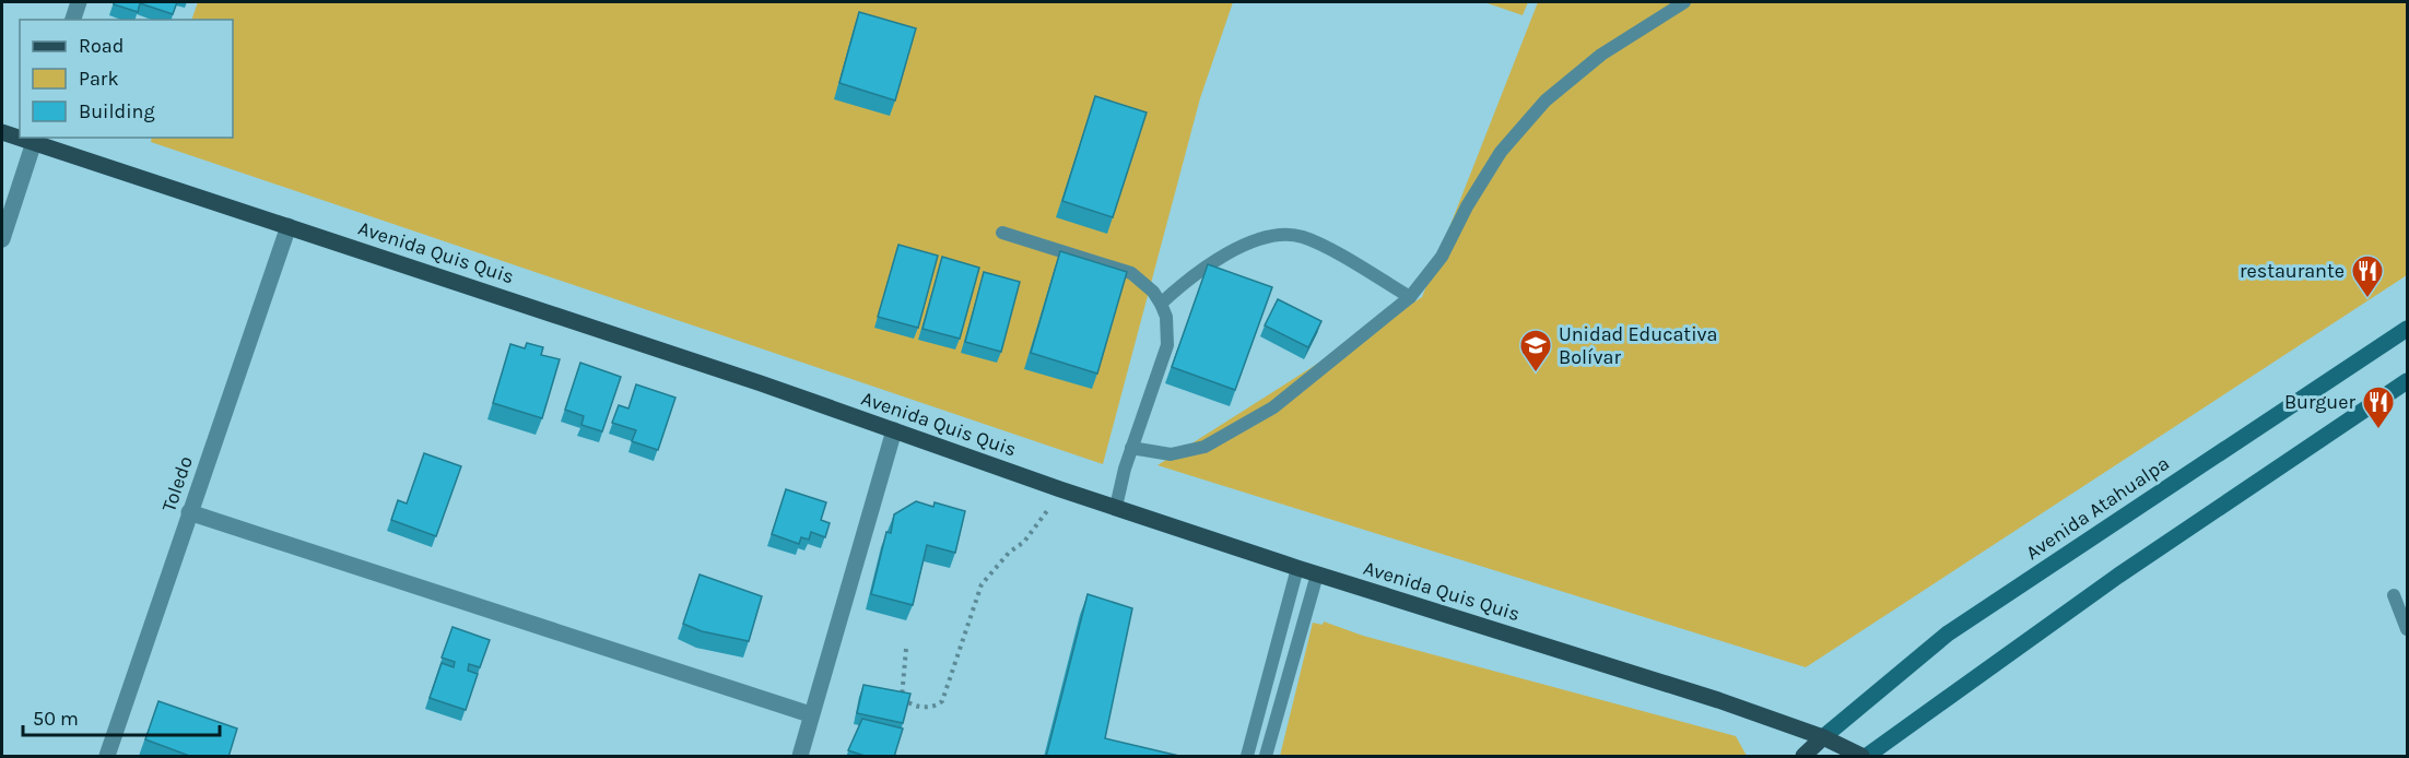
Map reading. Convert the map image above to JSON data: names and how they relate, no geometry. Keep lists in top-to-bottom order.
{
  "streets": {
    "main road": ["Avenida Quis Quis", "Avenida Atahualpa"],
    "street": ["Toledo"]
  },
  "crossings": [
    ["Avenida Quis Quis", "Toledo"],
    ["Avenida Quis Quis", "Avenida Atahualpa"]
  ],
  "places": {
    "restaurant": ["restaurante", "Burguer"],
    "school or university": ["Unidad Educativa Bolívar"]
  },
  "legend": ["Road", "Park", "Building"],
  "scale_bar": "50 m"
}
